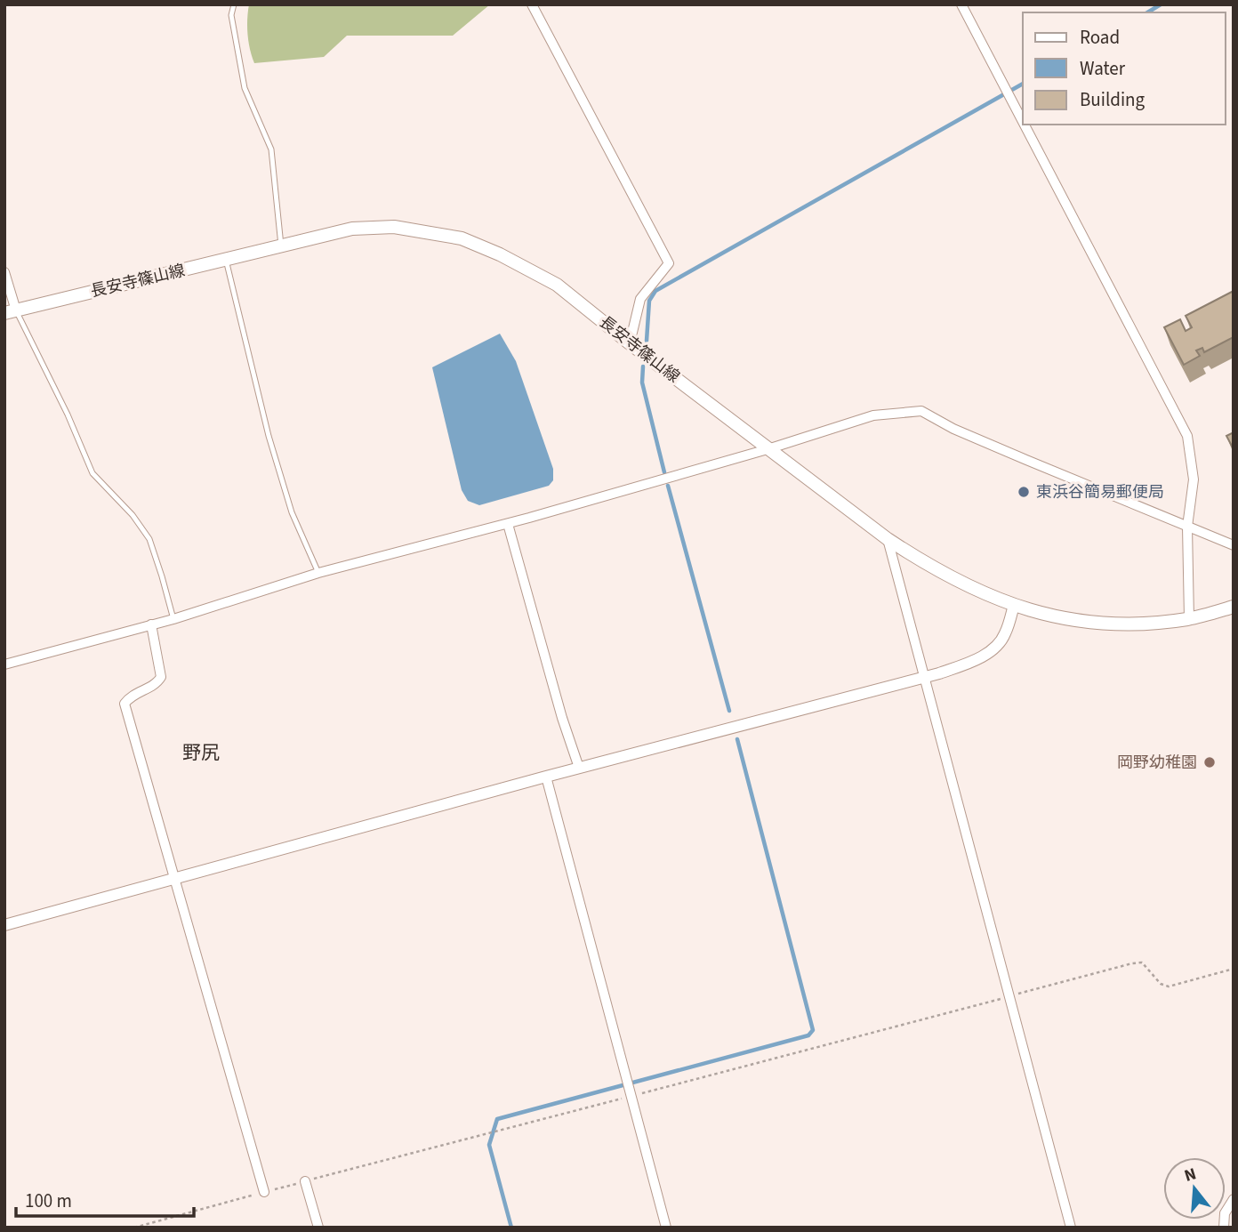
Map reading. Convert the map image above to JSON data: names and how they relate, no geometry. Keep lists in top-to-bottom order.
{
  "streets": {
    "main road": ["長安寺篠山線"]
  },
  "districts": ["野尻"],
  "places": ["東浜谷簡易郵便局", "岡野幼稚園"],
  "legend": ["Road", "Water", "Building"],
  "scale_bar": "100 m",
  "north": "top"
}
